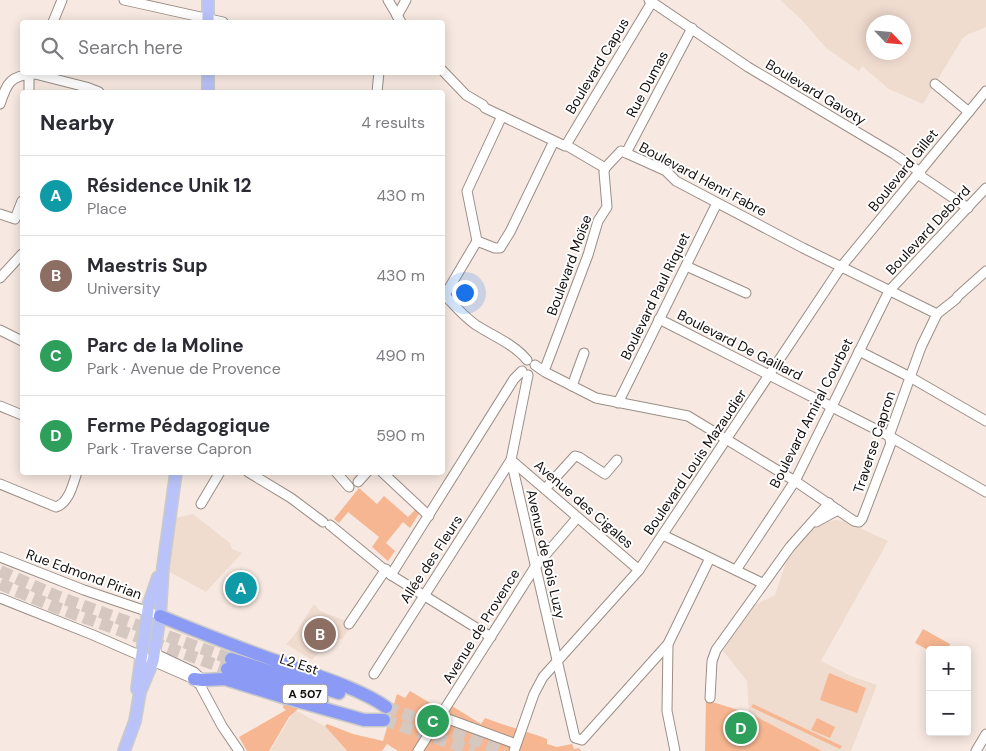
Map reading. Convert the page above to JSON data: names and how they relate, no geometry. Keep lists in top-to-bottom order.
{
  "streets": {
    "highway": ["L2 Est", "A 507"],
    "street": [
      "Boulevard Capus",
      "Rue Dumas",
      "Boulevard Gavoty",
      "Boulevard Gillet",
      "Boulevard Henri Fabre",
      "Boulevard Debord",
      "Boulevard Moïse",
      "Boulevard Paul Riquet",
      "Boulevard De Gaillard",
      "Boulevard Amiral Courbet",
      "Traverse Capron",
      "Boulevard Louis Mazaudier",
      "Avenue des Cigales",
      "Avenue de Bois Luzy",
      "Allée des Fleurs",
      "Rue Edmond Pirian",
      "Avenue de Provence"
    ]
  },
  "crossings": [
    ["Boulevard Capus", "Boulevard Gavoty"],
    ["Rue Dumas", "Boulevard Gavoty"],
    ["Rue Dumas", "Boulevard Henri Fabre"],
    ["Boulevard Gavoty", "Boulevard Gillet"],
    ["Boulevard Gavoty", "Boulevard Debord"],
    ["Boulevard Gillet", "Boulevard Henri Fabre"],
    ["Boulevard Gillet", "Boulevard Louis Mazaudier"],
    ["Boulevard Henri Fabre", "Boulevard Debord"],
    ["Boulevard Henri Fabre", "Boulevard Moïse"],
    ["Boulevard Henri Fabre", "Boulevard Paul Riquet"],
    ["Boulevard Henri Fabre", "Boulevard Amiral Courbet"],
    ["Boulevard Henri Fabre", "Traverse Capron"],
    ["Boulevard Henri Fabre", "Boulevard Louis Mazaudier"],
    ["Boulevard Debord", "Boulevard Amiral Courbet"],
    ["Boulevard Moïse", "Avenue de Bois Luzy"],
    ["Boulevard Paul Riquet", "Boulevard De Gaillard"],
    ["Boulevard De Gaillard", "Boulevard Amiral Courbet"],
    ["Boulevard De Gaillard", "Traverse Capron"],
    ["Boulevard De Gaillard", "Boulevard Louis Mazaudier"],
    ["Boulevard Louis Mazaudier", "Avenue des Cigales"],
    ["Boulevard Louis Mazaudier", "Avenue de Bois Luzy"],
    ["Avenue des Cigales", "Avenue de Bois Luzy"],
    ["Avenue des Cigales", "Allée des Fleurs"],
    ["Avenue des Cigales", "Avenue de Provence"],
    ["Avenue de Bois Luzy", "Allée des Fleurs"],
    ["Avenue de Bois Luzy", "Avenue de Provence"]
  ],
  "north": "bottom right",
  "page": {
    "search": "Search here",
    "heading": ["Nearby", "4 results"],
    "list": [
      {
        "mark": "A",
        "name": "Résidence Unik 12",
        "note": "Place",
        "value": "430 m"
      },
      {
        "mark": "B",
        "name": "Maestris Sup",
        "note": "University",
        "value": "430 m"
      },
      {
        "mark": "C",
        "name": "Parc de la Moline",
        "note": "Park · Avenue de Provence",
        "value": "490 m"
      },
      {
        "mark": "D",
        "name": "Ferme Pédagogique",
        "note": "Park · Traverse Capron",
        "value": "590 m"
      }
    ],
    "pins": [
      "A",
      "B",
      "C",
      "D"
    ],
    "map_buttons": ["+", "−"]
  }
}
